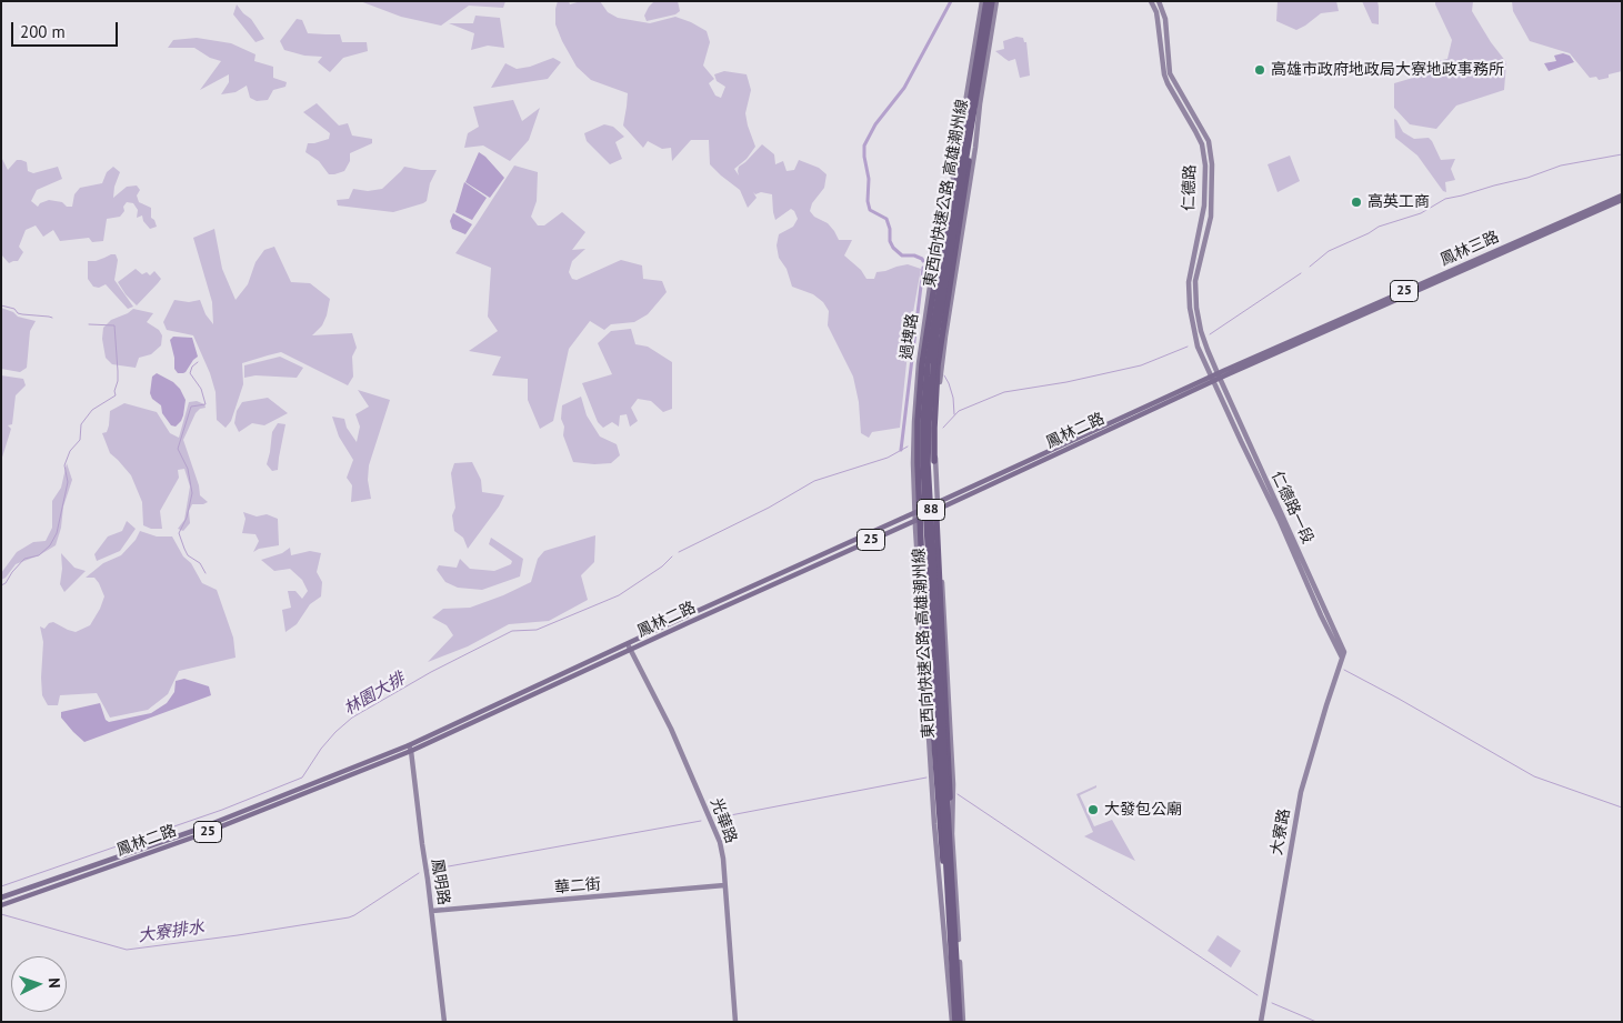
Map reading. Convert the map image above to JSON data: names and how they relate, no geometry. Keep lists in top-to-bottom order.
{
  "streets": {
    "highway": ["東西向快速公路 高雄潮州線", "88"],
    "main road": ["鳳林三路", "25", "鳳林二路"],
    "street": [
      "仁德路",
      "過埤路",
      "仁德路一段",
      "光華路",
      "大寮路",
      "鳳明路",
      "華二街"
    ]
  },
  "crossings": [
    ["仁德路", "鳳林二路"],
    ["仁德路", "仁德路一段"],
    ["東西向快速公路 高雄潮州線", "過埤路"],
    ["鳳林三路", "鳳林二路"],
    ["過埤路", "鳳林二路"],
    ["鳳林二路", "仁德路一段"],
    ["鳳林二路", "光華路"],
    ["鳳林二路", "鳳明路"],
    ["仁德路一段", "大寮路"],
    ["光華路", "華二街"],
    ["鳳明路", "華二街"]
  ],
  "water": ["林園大排", "大寮排水"],
  "places": ["高雄市政府地政局大寮地政事務所", "高英工商", "大發包公廟"],
  "scale_bar": "200 m",
  "north": "right"
}
